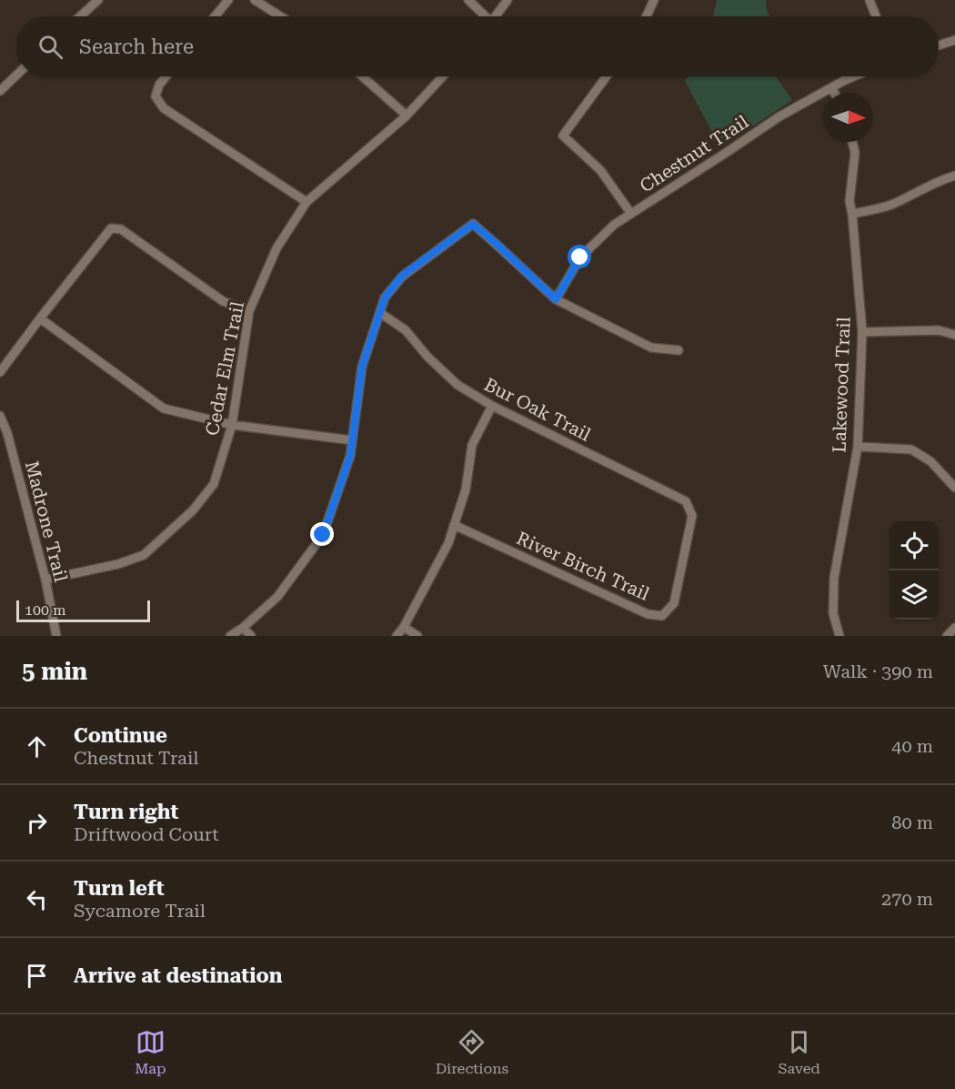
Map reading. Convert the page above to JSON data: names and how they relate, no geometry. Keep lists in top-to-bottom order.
{
  "streets": {
    "street": [
      "Chestnut Trail",
      "Cedar Elm Trail",
      "Lakewood Trail",
      "Bur Oak Trail",
      "Madrone Trail",
      "River Birch Trail"
    ]
  },
  "crossings": [
    ["Cedar Elm Trail", "Madrone Trail"],
    ["Bur Oak Trail", "River Birch Trail"]
  ],
  "scale_bar": "100 m",
  "north": "right",
  "page": {
    "search": "Search here",
    "scale": "100 m",
    "heading": ["5 min", "Walk · 390 m"],
    "list": [
      ["Continue", "Chestnut Trail", "40 m"],
      ["Turn right", "Driftwood Court", "80 m"],
      ["Turn left", "Sycamore Trail", "270 m"],
      "Arrive at destination"
    ],
    "nav": ["Map", "Directions", "Saved"]
  }
}
